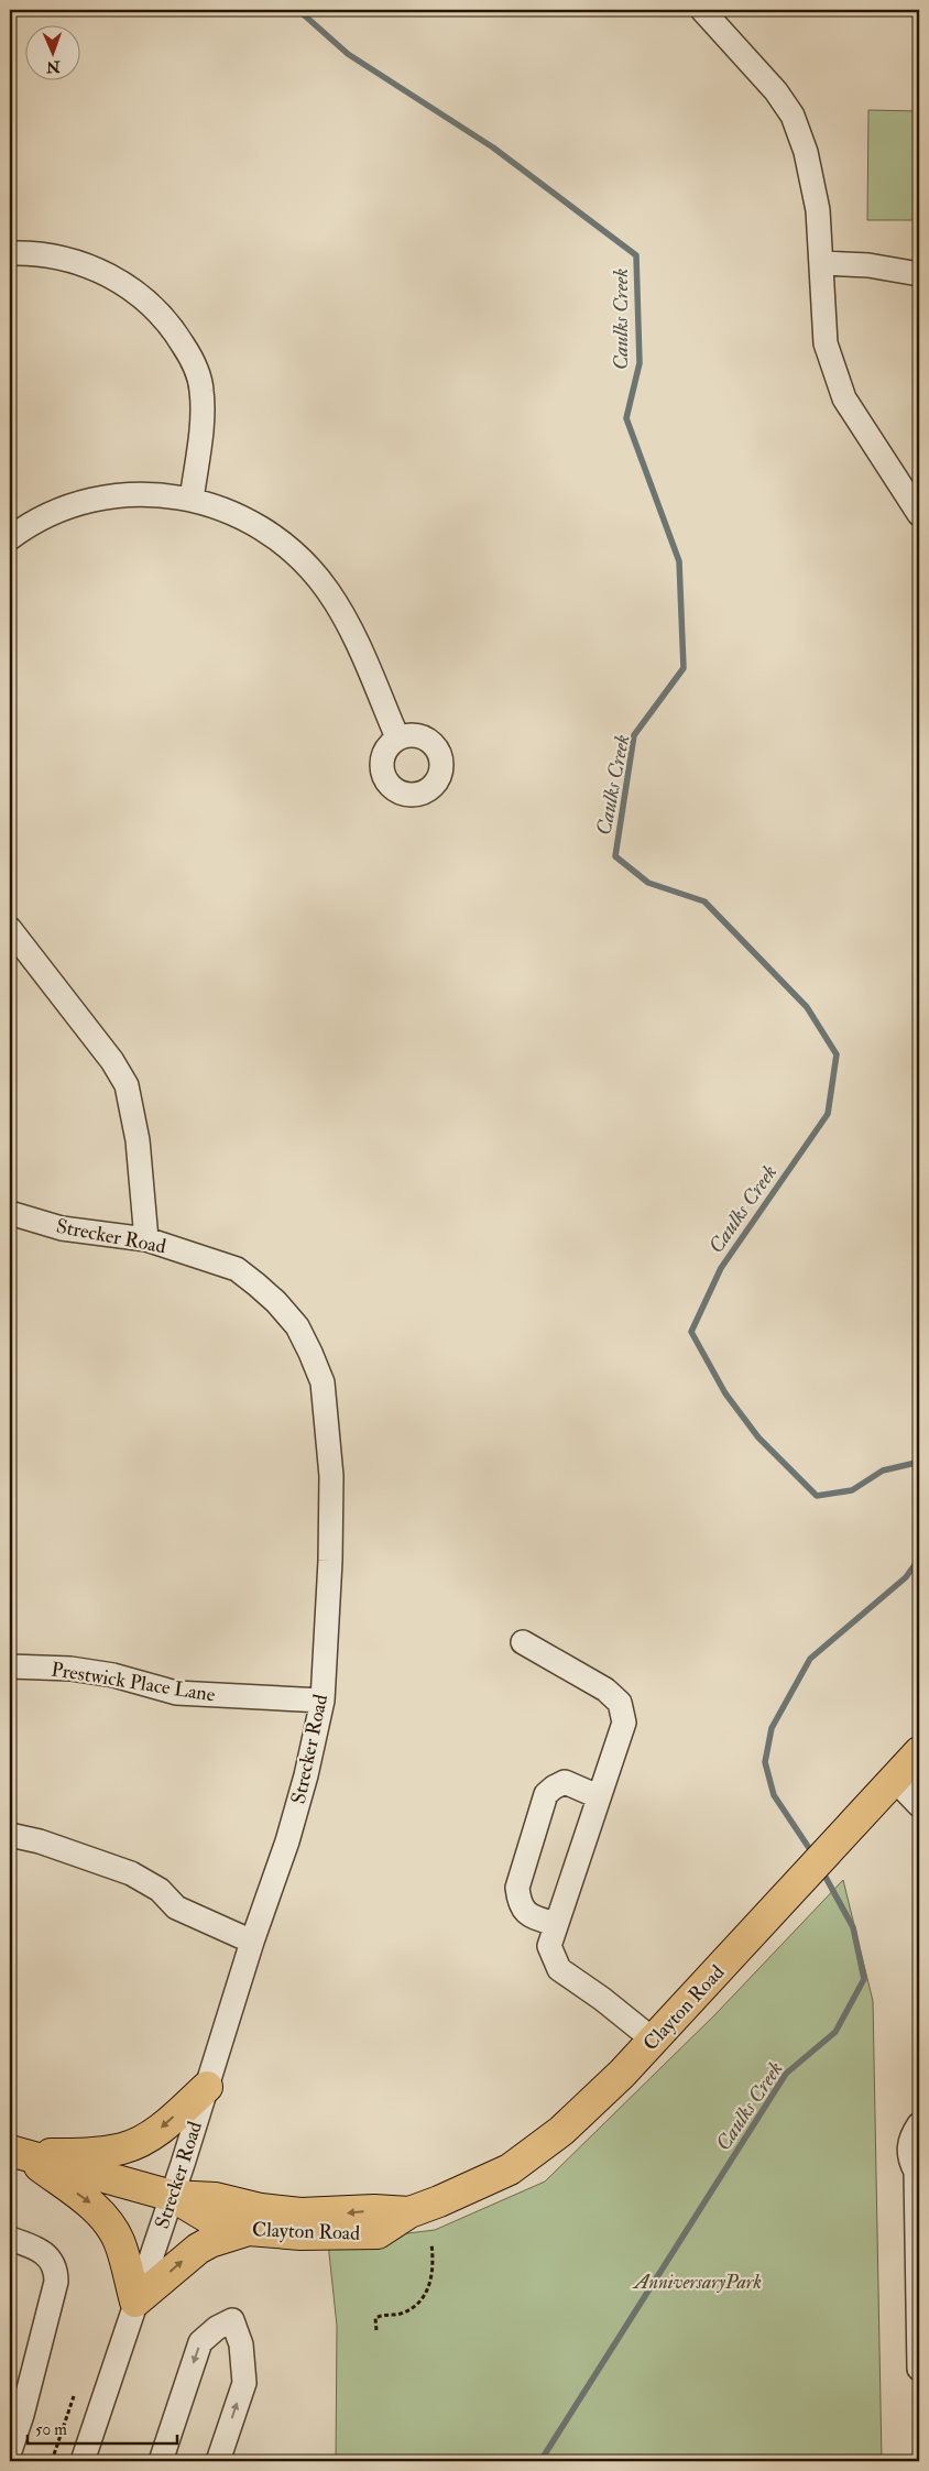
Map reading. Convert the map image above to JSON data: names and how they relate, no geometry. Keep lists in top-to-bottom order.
{
  "streets": {
    "main road": ["Clayton Road"],
    "street": ["Strecker Road", "Prestwick Place Lane"]
  },
  "crossings": [
    ["Strecker Road", "Prestwick Place Lane"],
    ["Strecker Road", "Clayton Road"]
  ],
  "water": ["Caulks Creek"],
  "parks": ["AnniversaryPark"],
  "scale_bar": "50 m",
  "north": "bottom"
}
